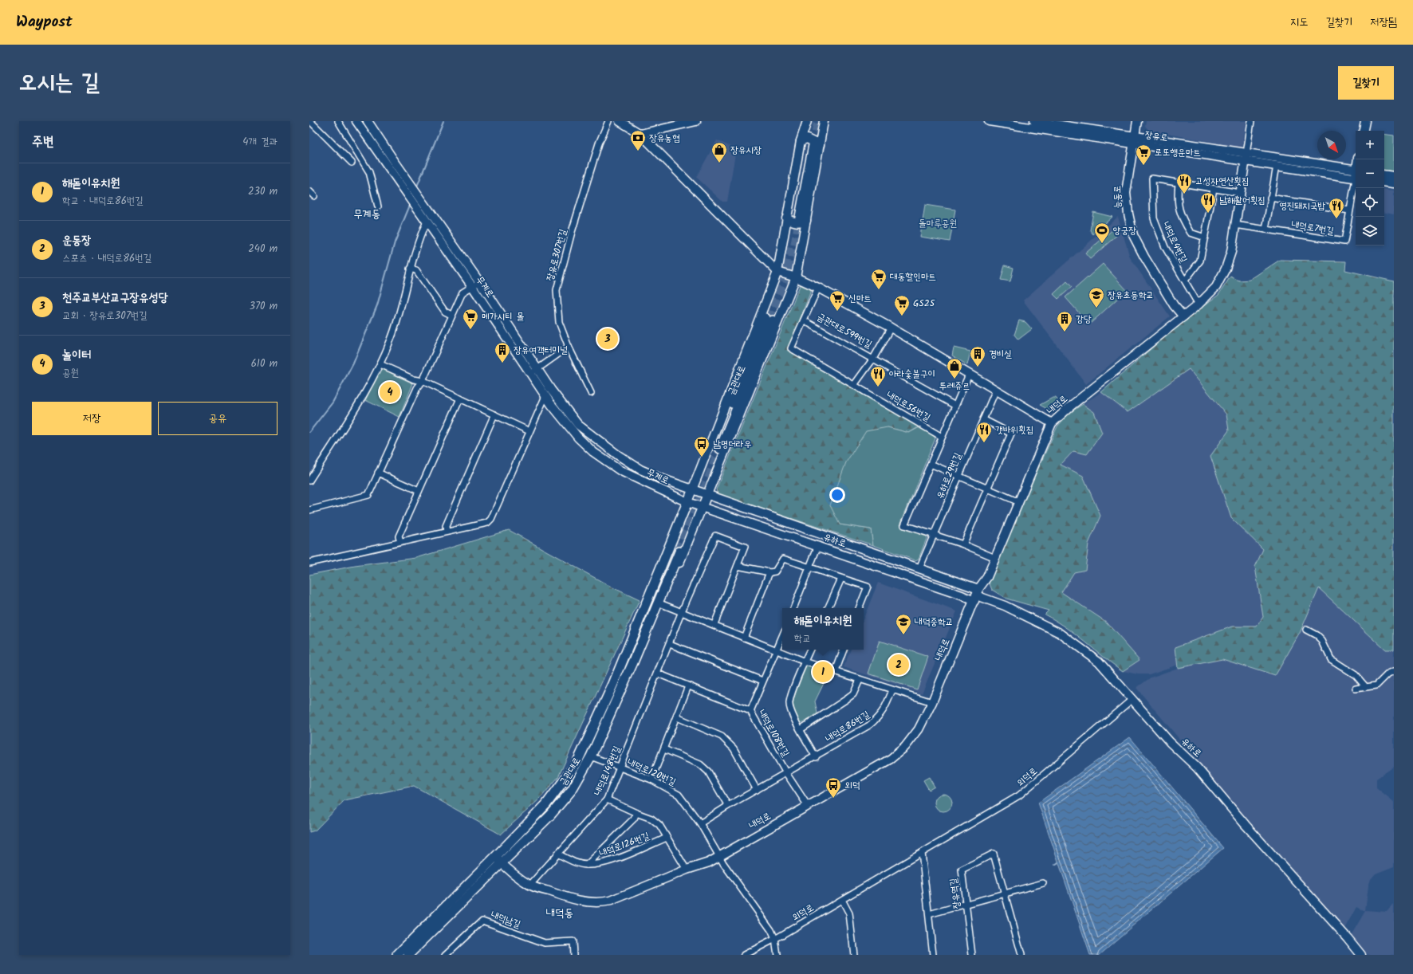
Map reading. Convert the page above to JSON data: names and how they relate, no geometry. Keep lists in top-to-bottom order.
{
  "streets": {
    "main road": [
      "장유로",
      "능동로",
      "무계로",
      "금관대로",
      "내덕로",
      "유하로"
    ],
    "street": [
      "내덕로7번길",
      "내덕로4번길",
      "장유로307번길",
      "금관대로599번길",
      "내덕로56번길",
      "유하로29번길",
      "내덕로86번길",
      "내덕로108번길",
      "내덕로148번길",
      "내덕로120번길",
      "외덕로",
      "내덕로126번길",
      "장유역길",
      "내덕남길"
    ]
  },
  "crossings": [
    ["장유로", "능동로"],
    ["장유로", "내덕로"],
    ["능동로", "내덕로"],
    ["내덕로7번길", "내덕로"],
    ["내덕로4번길", "내덕로"],
    ["무계로", "유하로"],
    ["금관대로599번길", "내덕로56번길"],
    ["금관대로", "내덕로"],
    ["금관대로", "내덕로120번길"],
    ["내덕로", "유하로"],
    ["내덕로", "내덕로108번길"],
    ["내덕로", "내덕로148번길"],
    ["내덕로", "내덕로120번길"],
    ["내덕로", "내덕로126번길"],
    ["유하로29번길", "유하로"],
    ["유하로", "외덕로"],
    ["내덕로86번길", "내덕로108번길"],
    ["내덕로108번길", "내덕로148번길"],
    ["내덕로148번길", "내덕로120번길"],
    ["내덕로148번길", "내덕로126번길"]
  ],
  "districts": ["무계동", "내덕동"],
  "parks": ["돌마루공원"],
  "places": {
    "bank": ["장유농협"],
    "shop": ["장유시장", "뚜레쥬르"],
    "supermarket": [
      "로또행운마트",
      "대동할인마트",
      "신마트",
      "GS25",
      "메가시티 몰"
    ],
    "restaurant": [
      "고성자연산횟집",
      "남해활어횟집",
      "영진돼지국밥",
      "아라숯불구이",
      "갯바위횟집"
    ],
    "sports": ["양궁장"],
    "school or university": ["장유초등학교", "내덕중학교"],
    "building": ["강당", "장유여객터미널", "경비실"],
    "bus stop": ["남명더라우", "외덕"]
  },
  "north": "bottom right",
  "page": {
    "header": "Waypost",
    "nav": ["지도", "길찾기", "저장됨"],
    "title": "오시는 길",
    "buttons": [
      "길찾기",
      ["저장", "공유"]
    ],
    "heading": ["주변", "4개 결과"],
    "map_buttons": ["+", "−"],
    "list": [
      {
        "mark": "1",
        "name": "해돋이유치원",
        "note": "학교 · 내덕로86번길",
        "value": "230 m"
      },
      {
        "mark": "2",
        "name": "운동장",
        "note": "스포츠 · 내덕로86번길",
        "value": "240 m"
      },
      {
        "mark": "3",
        "name": "천주교부산교구장유성당",
        "note": "교회 · 장유로307번길",
        "value": "370 m"
      },
      {
        "mark": "4",
        "name": "놀이터",
        "note": "공원",
        "value": "610 m"
      }
    ],
    "pins": [
      "3",
      "4",
      "2",
      "1"
    ],
    "popup": ["해돋이유치원", "학교"]
  }
}
